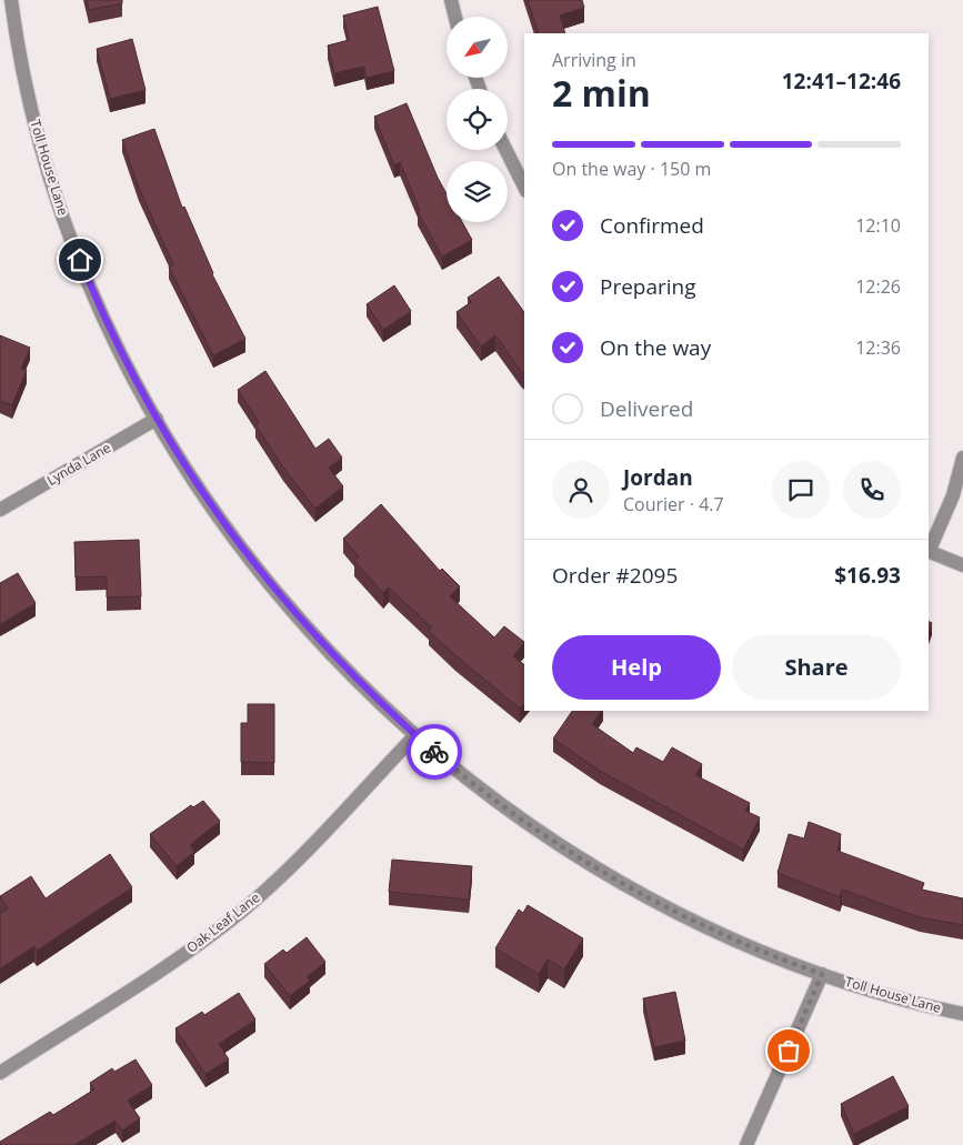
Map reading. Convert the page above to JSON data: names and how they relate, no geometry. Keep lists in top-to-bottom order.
{
  "streets": {
    "street": ["Toll House Lane", "Lynda Lane", "Oak Leaf Lane"]
  },
  "crossings": [
    ["Toll House Lane", "Lynda Lane"],
    ["Toll House Lane", "Oak Leaf Lane"]
  ],
  "north": "bottom left",
  "page": {
    "heading": ["2 min", "Arriving in", "12:41–12:46"],
    "panel": [
      "Jordan",
      "Courier · 4.7",
      "Order #2095",
      "$16.93"
    ],
    "bar": "On the way · 150 m",
    "list": [
      ["Confirmed", "12:10"],
      ["Preparing", "12:26"],
      ["On the way", "12:36"],
      "Delivered"
    ],
    "buttons": ["Help", "Share"]
  }
}
